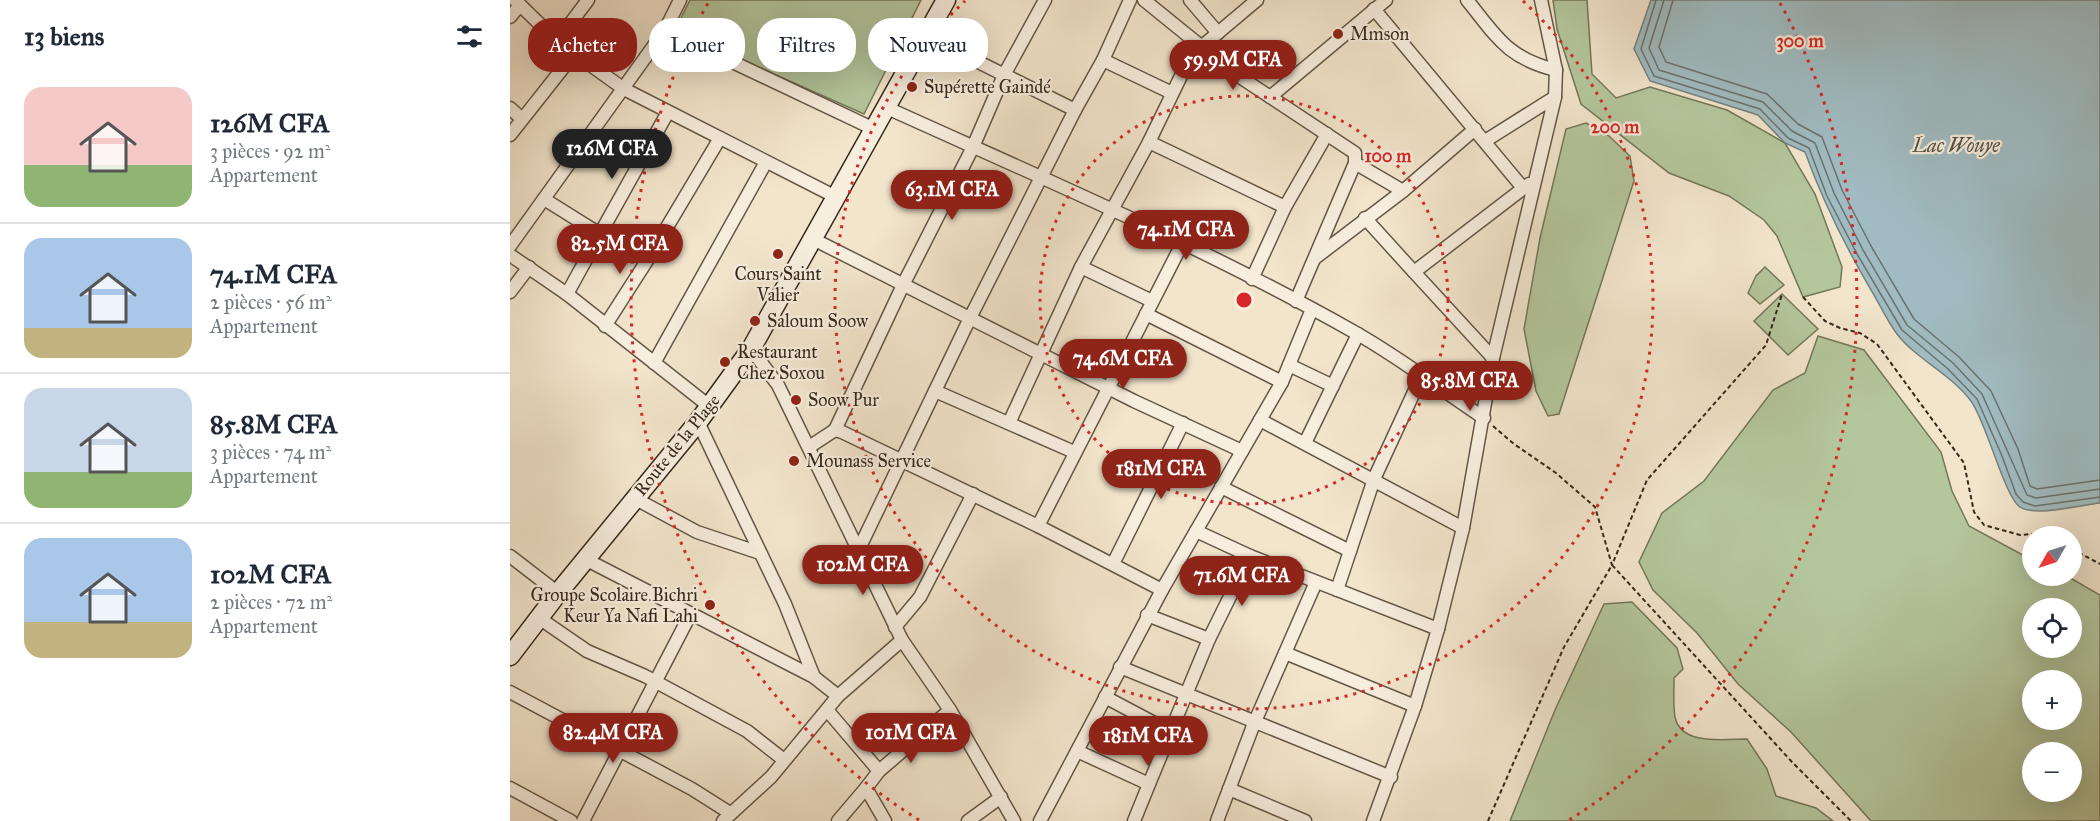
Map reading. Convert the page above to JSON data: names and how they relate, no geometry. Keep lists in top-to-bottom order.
{
  "streets": {
    "main road": ["Route de la Plage"]
  },
  "water": ["Lac Wouye"],
  "places": [
    "Mmson",
    "Supérette Gaindé",
    "Cours Saint Valier",
    "Saloum Soow",
    "Restaurant Chez Soxou",
    "Soow Pur",
    "Mounass Service",
    "Groupe Scolaire Bichri Keur Ya Nafi Lahi"
  ],
  "north": "bottom left",
  "page": {
    "heading": "13 biens",
    "chip": [
      "Acheter",
      "Louer",
      "Filtres",
      "Nouveau"
    ],
    "price": [
      "59.9M CFA",
      "126M CFA",
      "63.1M CFA",
      "74.1M CFA",
      "82.5M CFA",
      "74.6M CFA",
      "85.8M CFA",
      "181M CFA",
      "102M CFA",
      "71.6M CFA",
      "82.4M CFA",
      "101M CFA",
      "181M CFA"
    ],
    "list": [
      {
        "name": "126M CFA",
        "note": "3 pièces · 92 m² · Appartement"
      },
      {
        "name": "74.1M CFA",
        "note": "2 pièces · 56 m² · Appartement"
      },
      {
        "name": "85.8M CFA",
        "note": "3 pièces · 74 m² · Appartement"
      },
      {
        "name": "102M CFA",
        "note": "2 pièces · 72 m² · Appartement"
      }
    ],
    "map_buttons": ["+", "−"]
  },
  "rings": ["300 m", "200 m", "100 m"]
}
